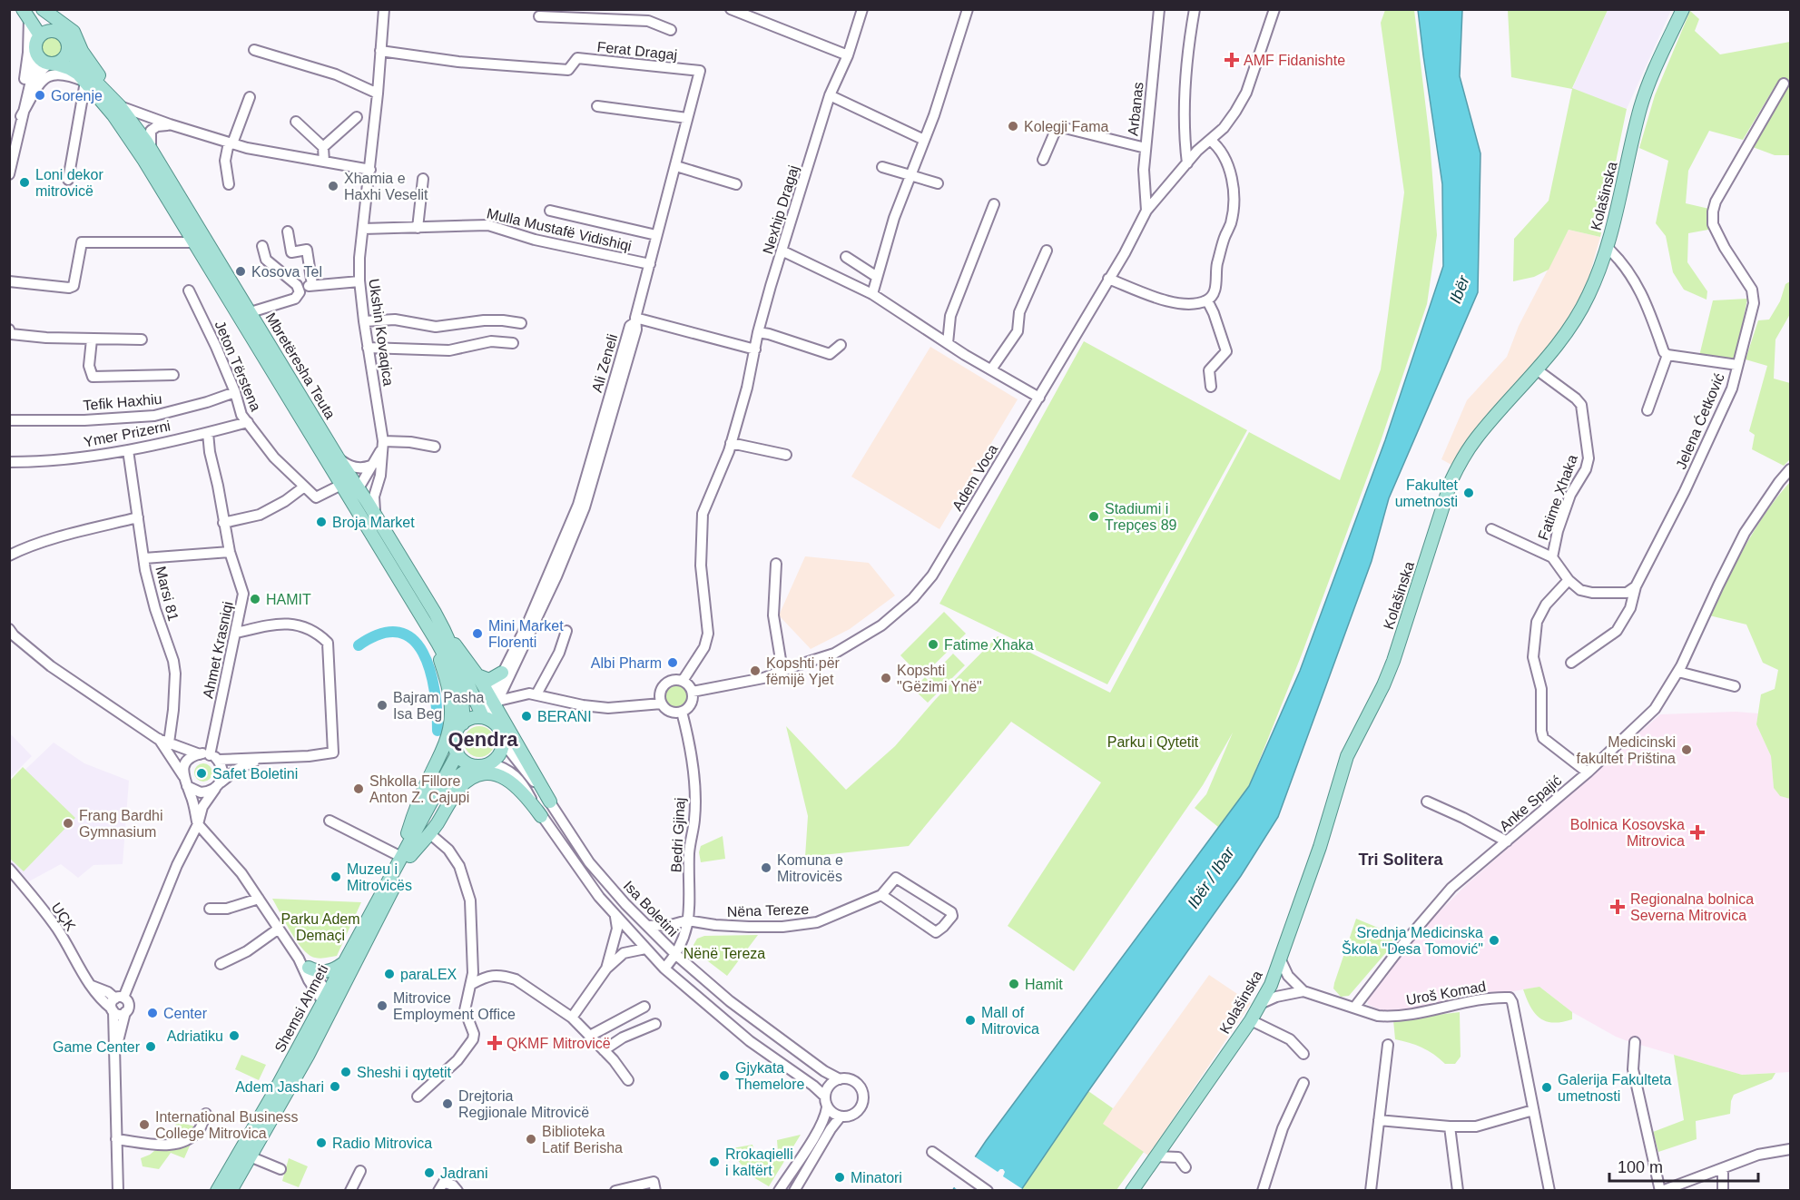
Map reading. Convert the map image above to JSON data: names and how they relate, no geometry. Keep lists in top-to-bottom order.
{
  "streets": {
    "main road": ["Kolašinska", "Mbretëresha Teuta", "Shemsi Ahmeti"],
    "street": [
      "Ferat Dragaj",
      "Arbanas",
      "Nexhip Dragaj",
      "Mulla Mustafë Vidishiqi",
      "Ukshin Kovaqica",
      "Ali Zeneli",
      "Jeton Tërstena",
      "Tefik Haxhiu",
      "Jelena Ćetković",
      "Ymer Prizerni",
      "Adem Voca",
      "Fatime Xhaka",
      "Marsi 81",
      "Ahmet Krasniqi",
      "Anke Spajić",
      "Bedri Gjinaj",
      "Isa Boletini",
      "Nëna Tereze",
      "UÇK",
      "Uroš Komad"
    ]
  },
  "crossings": [
    ["Ferat Dragaj", "Mulla Mustafë Vidishiqi"],
    ["Ferat Dragaj", "Ukshin Kovaqica"],
    ["Ferat Dragaj", "Ali Zeneli"],
    ["Arbanas", "Adem Voca"],
    ["Kolašinska", "Fatime Xhaka"],
    ["Nexhip Dragaj", "Adem Voca"],
    ["Nexhip Dragaj", "Bedri Gjinaj"],
    ["Mulla Mustafë Vidishiqi", "Ukshin Kovaqica"],
    ["Ukshin Kovaqica", "Mbretëresha Teuta"],
    ["Ali Zeneli", "Mbretëresha Teuta"],
    ["Ali Zeneli", "Isa Boletini"],
    ["Ali Zeneli", "Shemsi Ahmeti"],
    ["Jeton Tërstena", "Tefik Haxhiu"],
    ["Jeton Tërstena", "Ymer Prizerni"],
    ["Mbretëresha Teuta", "Isa Boletini"],
    ["Mbretëresha Teuta", "Shemsi Ahmeti"],
    ["Jelena Ćetković", "Fatime Xhaka"],
    ["Ymer Prizerni", "Marsi 81"],
    ["Ymer Prizerni", "Ahmet Krasniqi"],
    ["Adem Voca", "Bedri Gjinaj"],
    ["Anke Spajić", "Uroš Komad"],
    ["Bedri Gjinaj", "Nëna Tereze"],
    ["Isa Boletini", "Shemsi Ahmeti"]
  ],
  "districts": ["Qendra", "Tri Solitera"],
  "water": ["Ibër", "Ibër / Ibar"],
  "parks": ["Parku i Qytetit", "Parku Adem Demaçi", "Nënë Tereza"],
  "places": {
    "health": [
      "AMF Fidanishte",
      "Bolnica Kosovska Mitrovica",
      "Regionalna bolnica Severna Mitrovica",
      "QKMF Mitrovicë"
    ],
    "other": [
      "Gorenje",
      "Kolegji Fama",
      "Loni dekor mitrovicë",
      "Xhamia e Haxhi Veselit",
      "Kosova Tel",
      "Fakultet umetnosti",
      "Stadiumi i Trepçes 89",
      "Broja Market",
      "HAMIT",
      "Mini Market Florenti",
      "Fatime Xhaka",
      "Albi Pharm",
      "Kopshti për fëmijë Yjet",
      "Kopshti \"Gëzimi Ynë\"",
      "Bajram Pasha Isa Beg",
      "BERANI",
      "Medicinski fakultet Priština",
      "Safet Boletini",
      "Shkolla Fillore Anton Z. Cajupi",
      "Frang Bardhi Gymnasium",
      "Komuna e Mitrovicës",
      "Muzeu i Mitrovicës",
      "Srednja Medicinska Škola \"Desa Tomović\"",
      "paraLEX",
      "Hamit",
      "Mitrovice Employment Office",
      "Center",
      "Mall of Mitrovica",
      "Adriatiku",
      "Game Center",
      "Sheshi i qytetit",
      "Gjykata Themelore",
      "Adem Jashari",
      "Galerija Fakulteta umetnosti",
      "Drejtoria Regjionale Mitrovicë",
      "International Business College Mitrovica",
      "Biblioteka Latif Berisha",
      "Radio Mitrovica",
      "Rrokaqielli i kaltërt",
      "Jadrani",
      "Minatori"
    ]
  },
  "scale_bar": "100 m"
}
